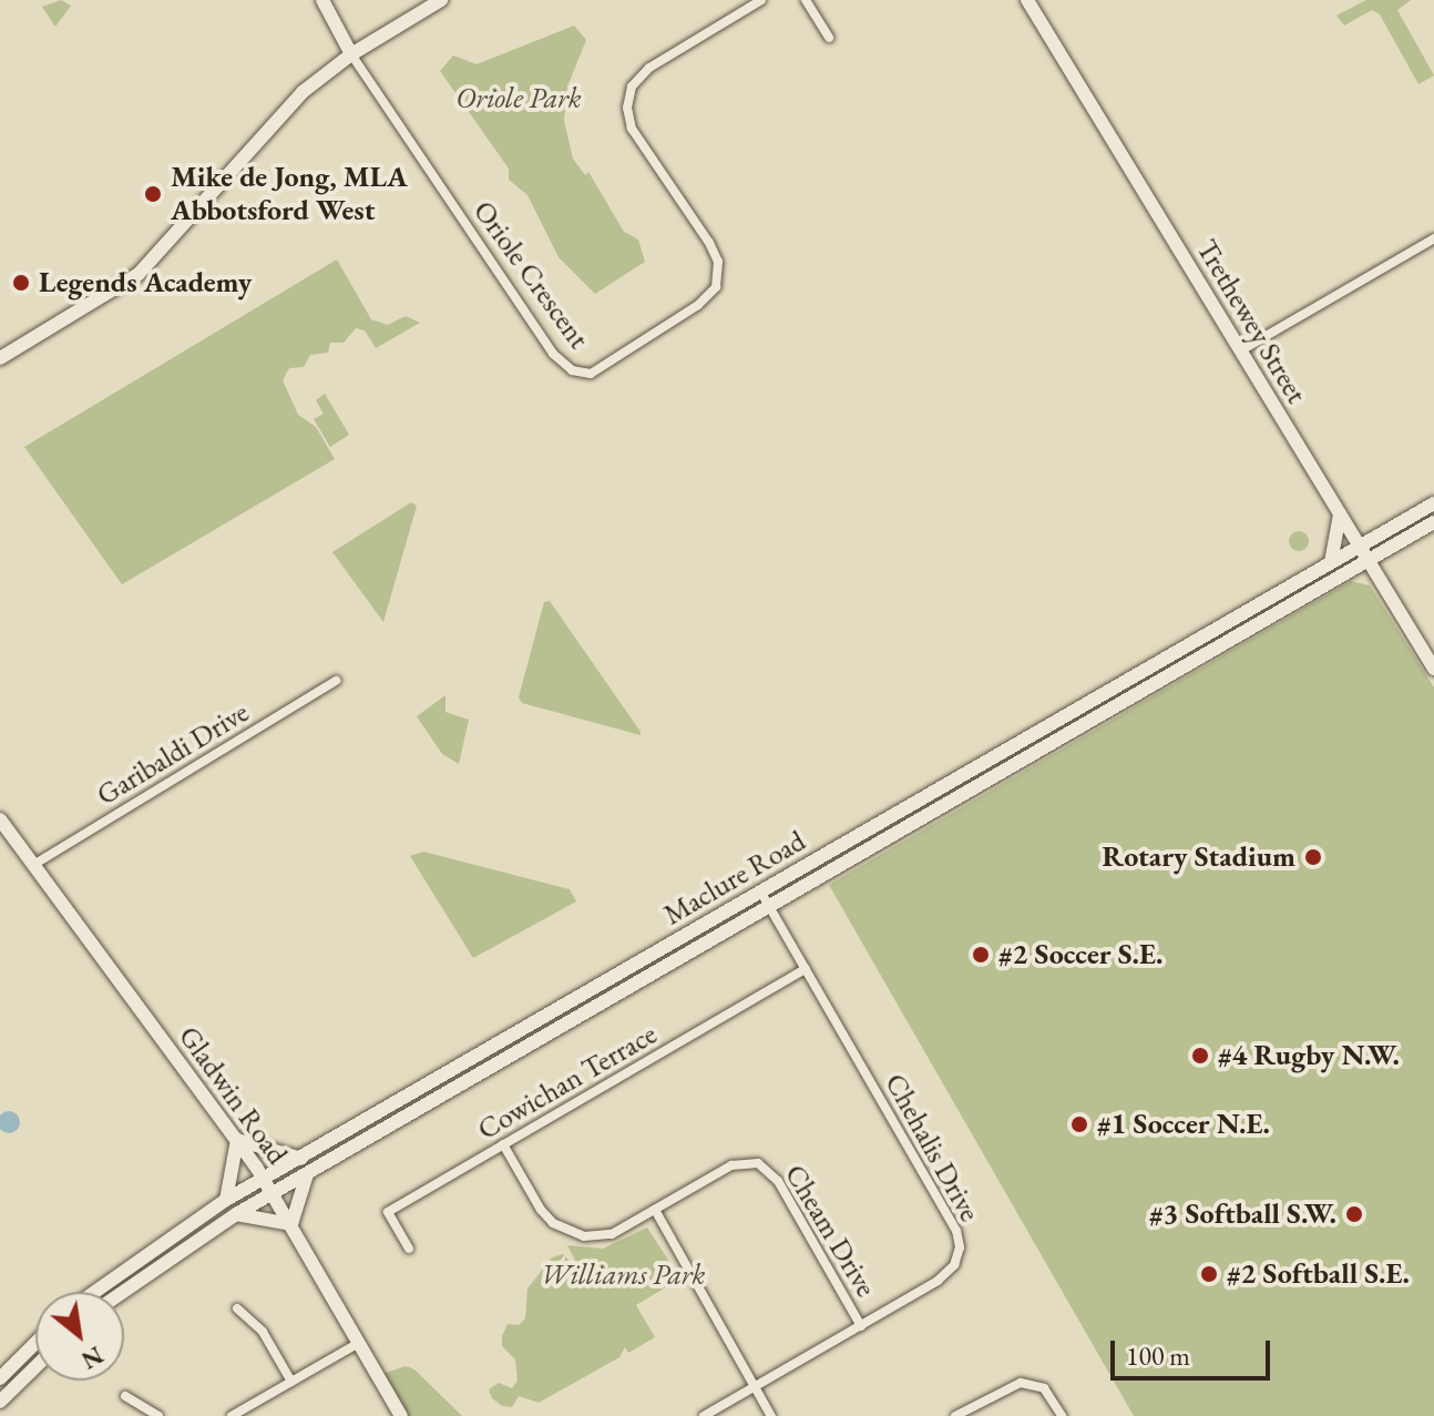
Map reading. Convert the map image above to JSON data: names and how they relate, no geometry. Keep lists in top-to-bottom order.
{
  "streets": {
    "main road": ["Trethewey Street", "Maclure Road", "Gladwin Road"],
    "street": [
      "Oriole Crescent",
      "Garibaldi Drive",
      "Cowichan Terrace",
      "Chehalis Drive",
      "Cheam Drive"
    ]
  },
  "crossings": [
    ["Trethewey Street", "Maclure Road"],
    ["Garibaldi Drive", "Gladwin Road"],
    ["Maclure Road", "Gladwin Road"],
    ["Maclure Road", "Chehalis Drive"],
    ["Cowichan Terrace", "Chehalis Drive"],
    ["Cowichan Terrace", "Cheam Drive"],
    ["Chehalis Drive", "Cheam Drive"]
  ],
  "parks": ["Oriole Park", "Williams Park"],
  "places": [
    "Mike de Jong, MLA Abbotsford West",
    "Legends Academy",
    "Rotary Stadium",
    "#2 Soccer S.E.",
    "#4 Rugby N.W.",
    "#1 Soccer N.E.",
    "#3 Softball S.W.",
    "#2 Softball S.E."
  ],
  "scale_bar": "100 m",
  "north": "bottom right"
}
